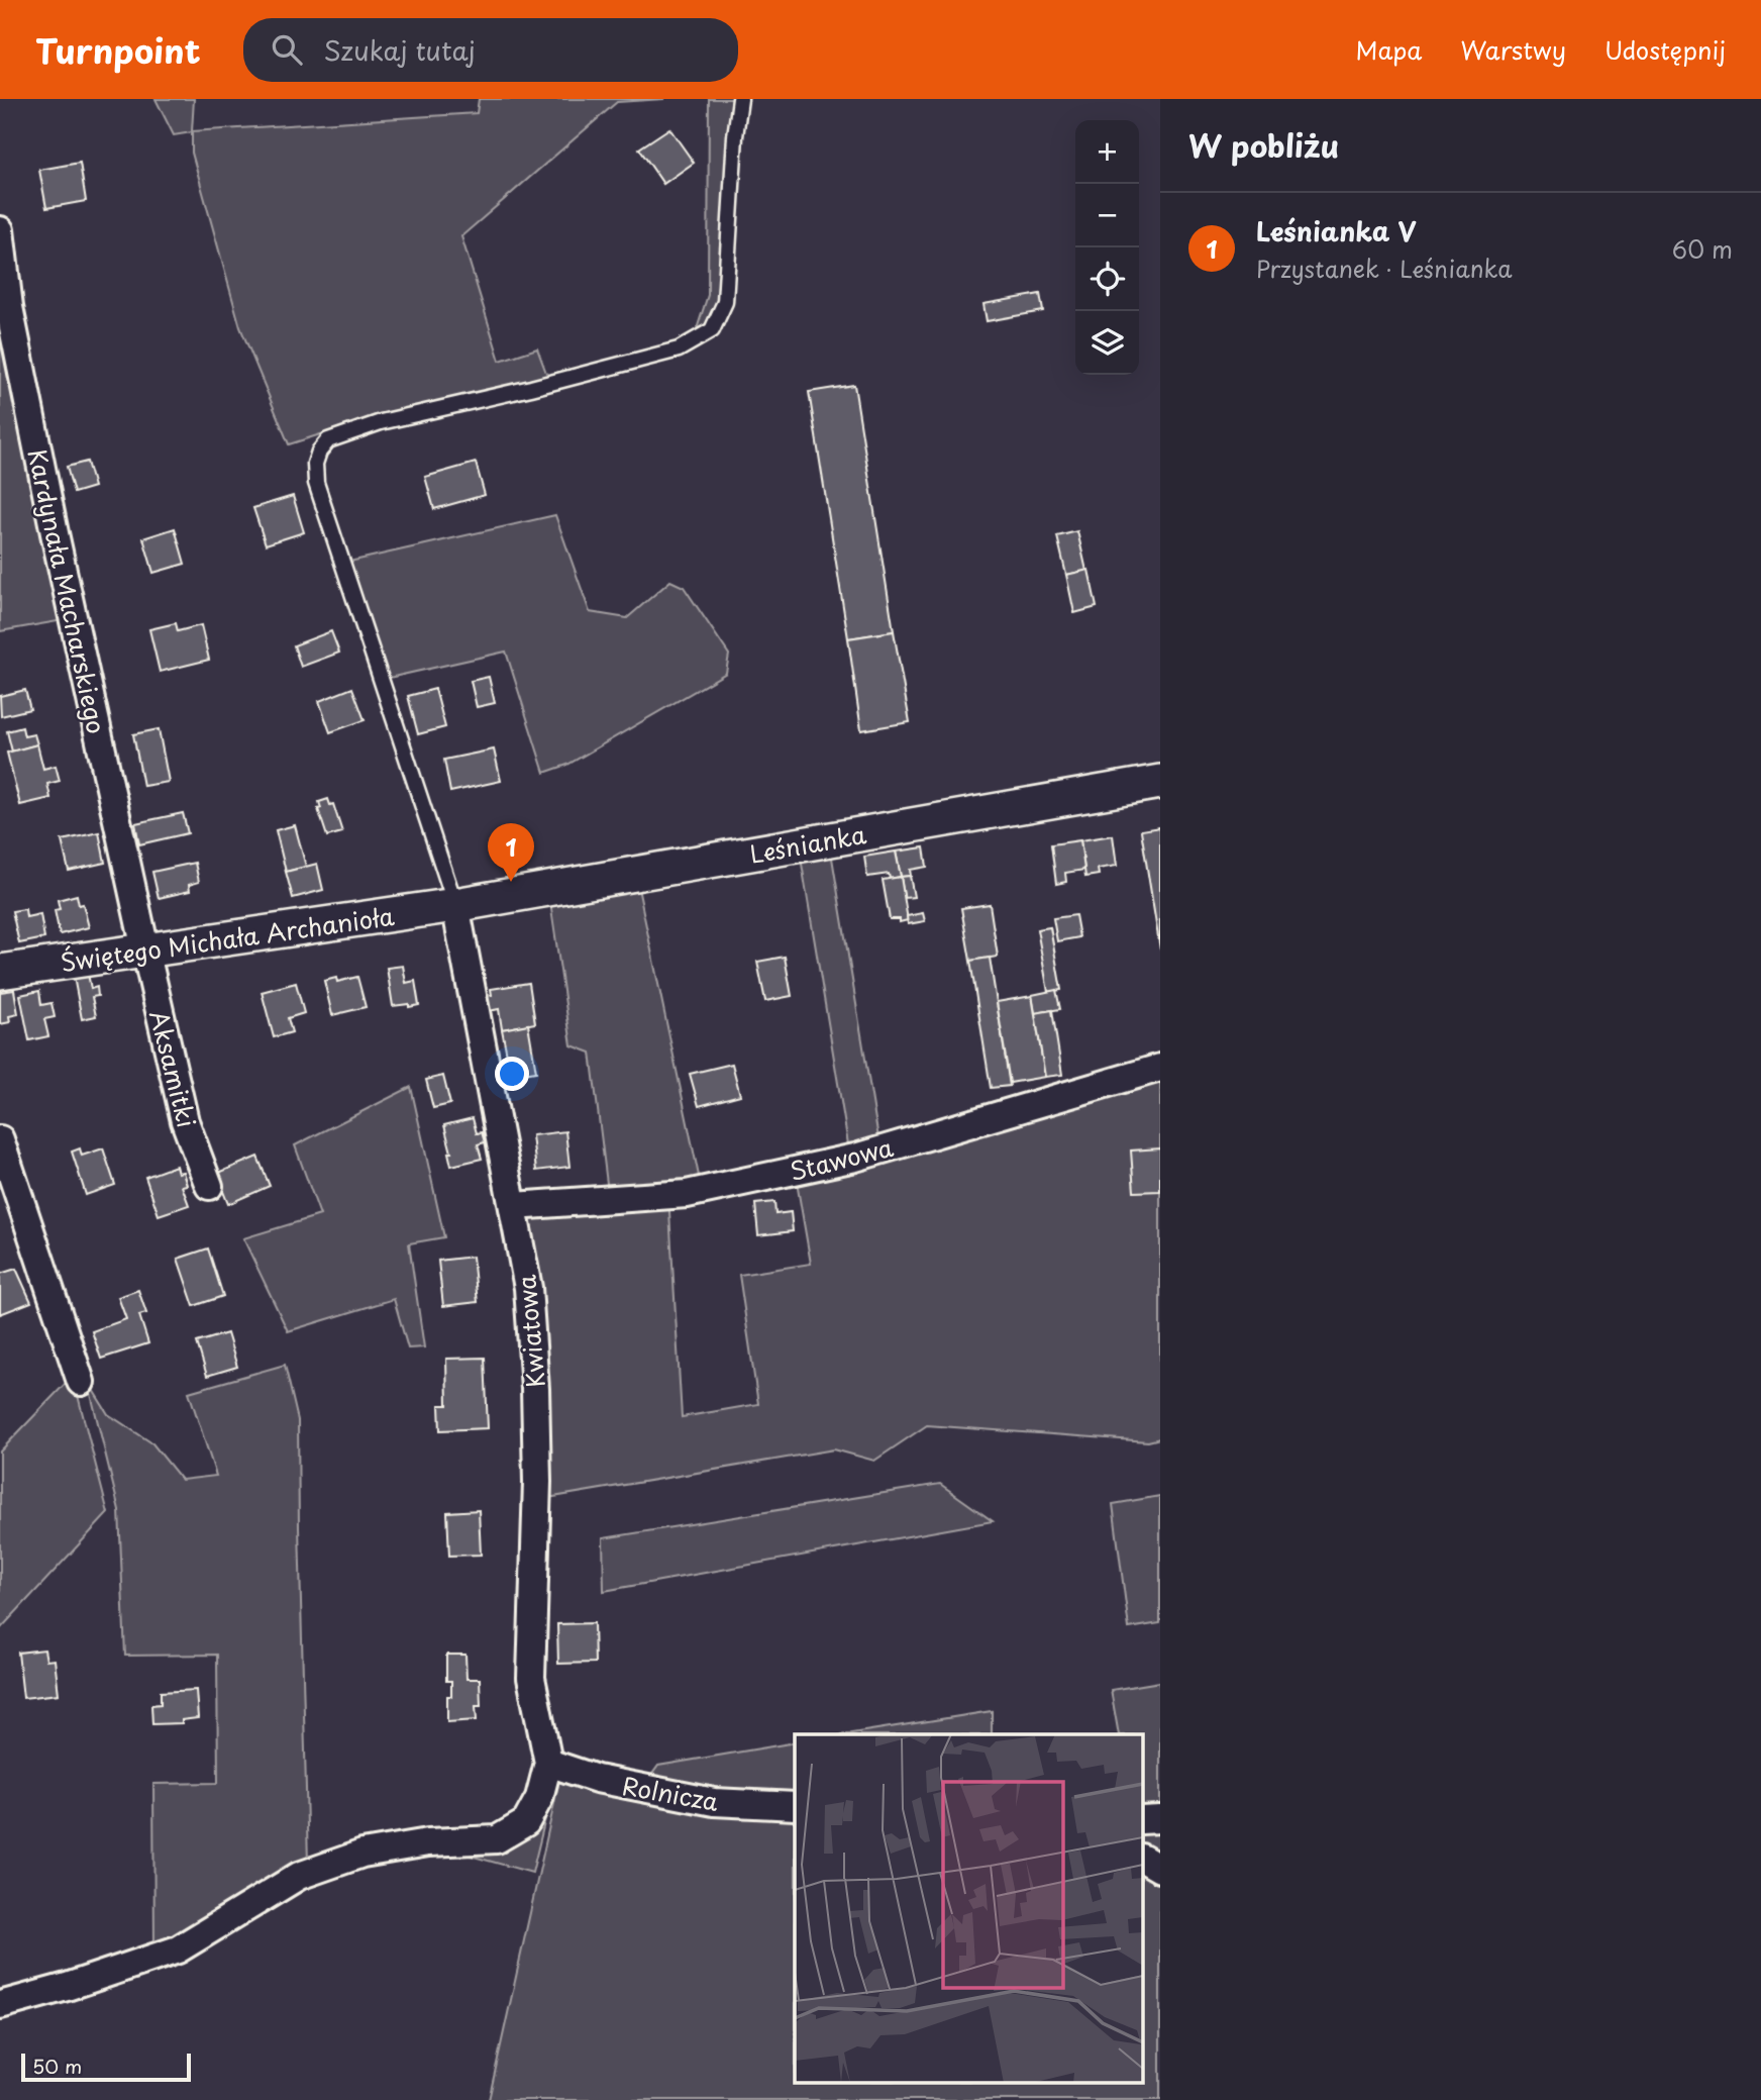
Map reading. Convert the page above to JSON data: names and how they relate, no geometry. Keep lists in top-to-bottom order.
{
  "streets": {
    "street": [
      "Kardynała Macharskiego",
      "Leśnianka",
      "Świętego Michała Archanioła",
      "Aksamitki",
      "Stawowa",
      "Kwiatowa",
      "Rolnicza"
    ]
  },
  "crossings": [
    ["Kardynała Macharskiego", "Świętego Michała Archanioła"],
    ["Kardynała Macharskiego", "Aksamitki"],
    ["Leśnianka", "Świętego Michała Archanioła"],
    ["Leśnianka", "Kwiatowa"],
    ["Świętego Michała Archanioła", "Aksamitki"],
    ["Świętego Michała Archanioła", "Kwiatowa"],
    ["Stawowa", "Kwiatowa"],
    ["Kwiatowa", "Rolnicza"]
  ],
  "scale_bar": "50 m",
  "page": {
    "header": "Turnpoint",
    "search": "Szukaj tutaj",
    "nav": ["Mapa", "Warstwy", "Udostępnij"],
    "heading": "W pobliżu",
    "map_buttons": ["+", "−"],
    "list": [
      {
        "mark": "1",
        "name": "Leśnianka V",
        "note": "Przystanek · Leśnianka",
        "value": "60 m"
      }
    ],
    "pins": "1",
    "scale": "50 m"
  }
}
